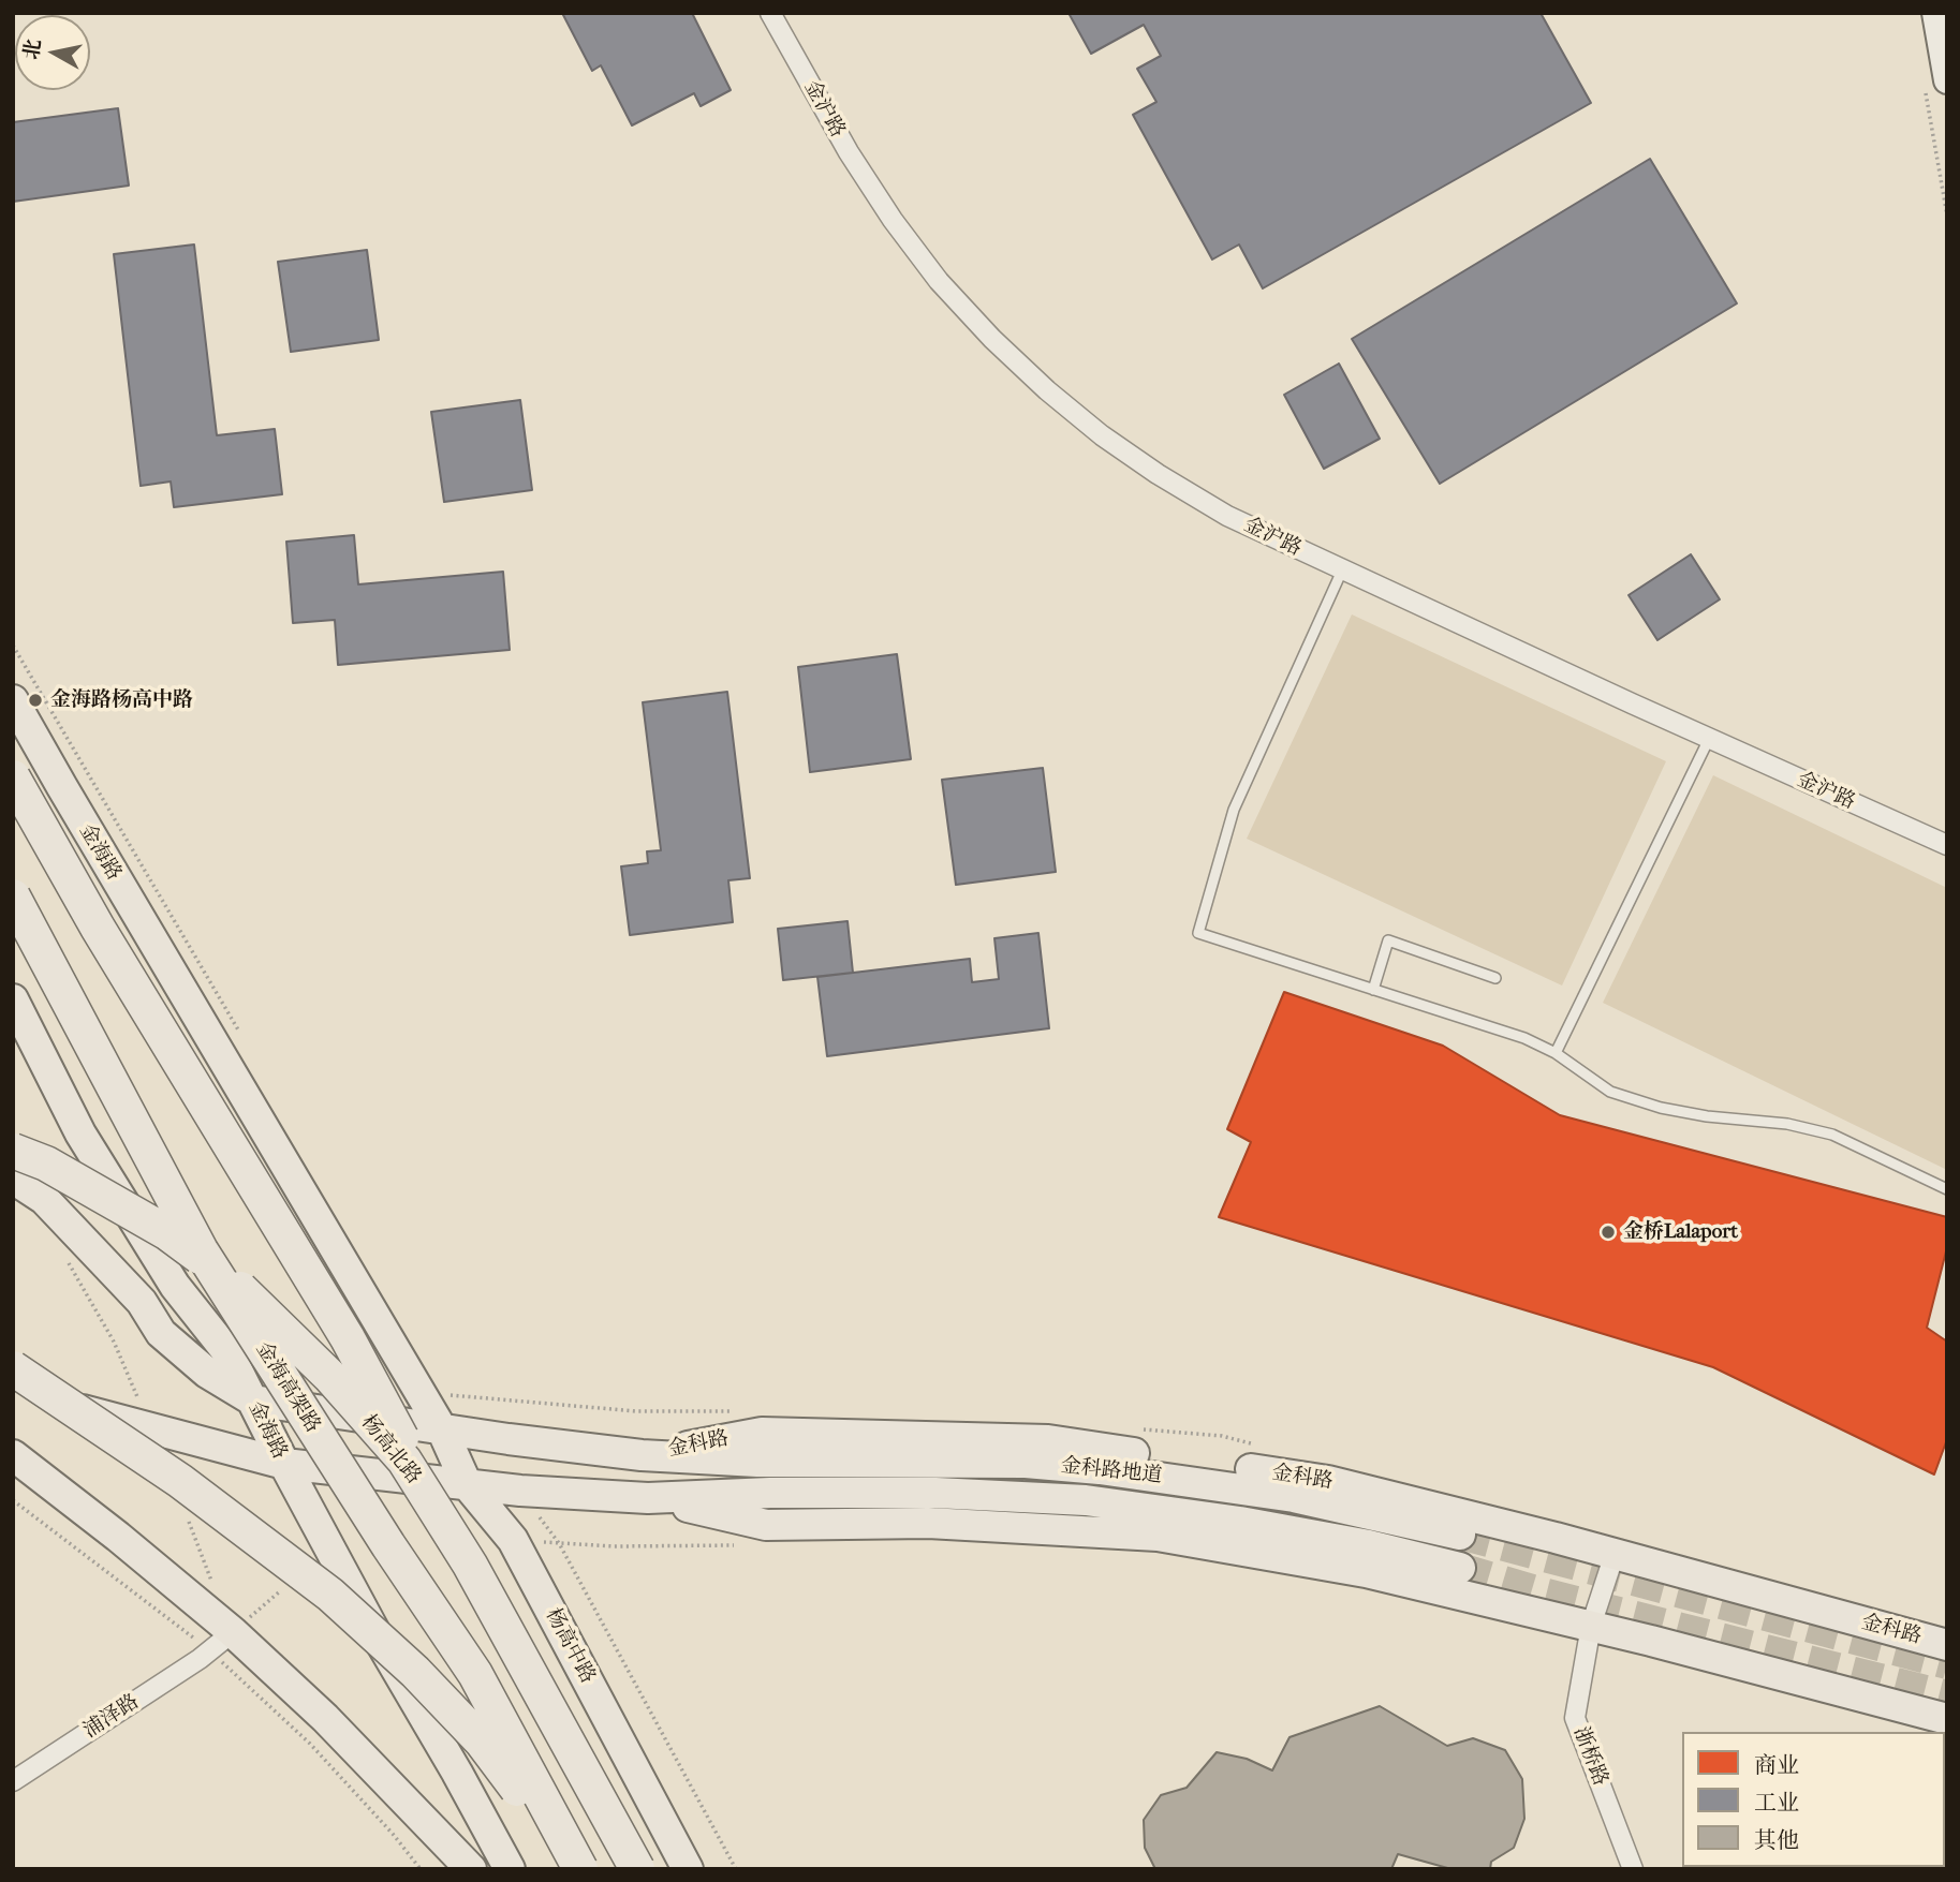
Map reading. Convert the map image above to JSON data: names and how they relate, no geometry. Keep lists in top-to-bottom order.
{
  "streets": {
    "highway": ["金海高架路", "杨高北路"],
    "main road": [
      "金海路",
      "金科路",
      "金科路地道",
      "杨高中路"
    ],
    "street": ["金沪路", "浦泽路", "浙桥路"]
  },
  "crossings": [
    ["金海路", "金科路"],
    ["金海路", "杨高中路"],
    ["金科路", "金科路地道"],
    ["金科路", "杨高中路"],
    ["金科路", "浙桥路"]
  ],
  "places": ["金海路杨高中路", "金桥Lalaport"],
  "legend": ["商业", "工业", "其他"],
  "north": "left"
}
